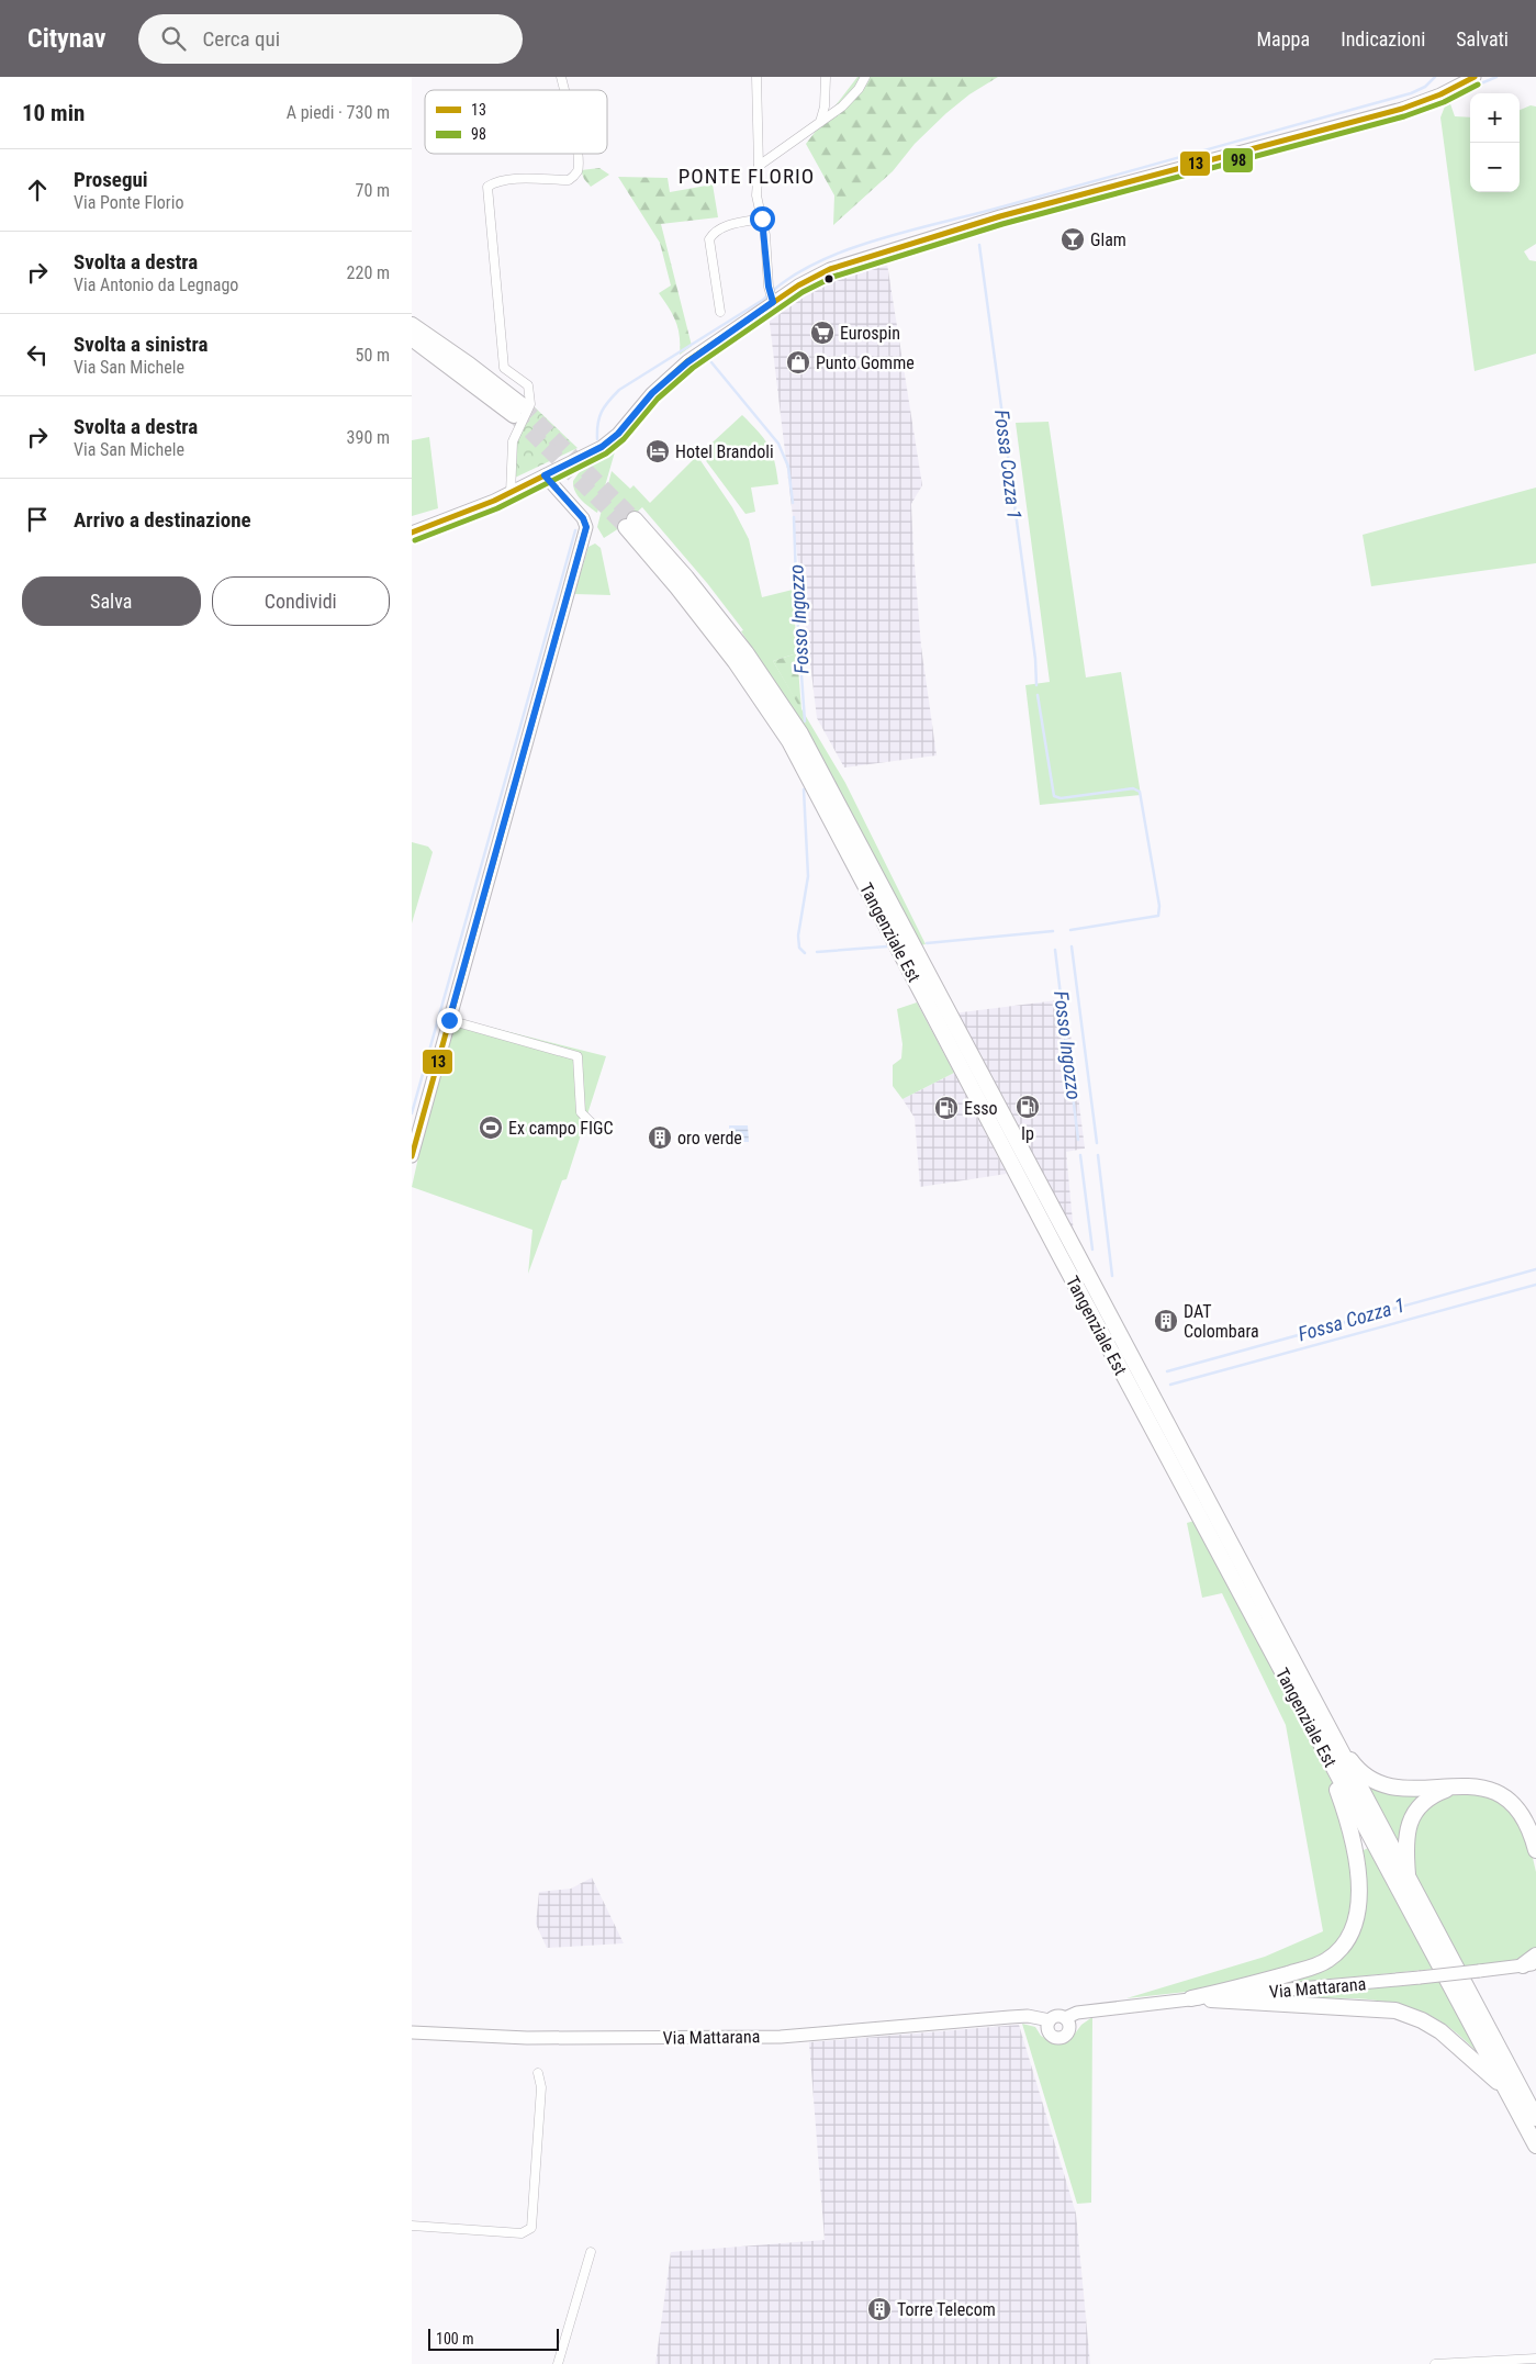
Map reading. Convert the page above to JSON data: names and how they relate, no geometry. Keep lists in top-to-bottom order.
{
  "streets": {
    "highway": ["Tangenziale Est"],
    "street": ["Via Mattarana"]
  },
  "districts": ["PONTE FLORIO"],
  "water": ["Fossa Cozza 1", "Fosso Ingozzo"],
  "places": {
    "bar": ["Glam"],
    "supermarket": ["Eurospin"],
    "shop": ["Punto Gomme"],
    "hotel": ["Hotel Brandoli"],
    "fuel station": ["Ip", "Esso"],
    "sports": ["Ex campo FIGC"],
    "building": ["oro verde", "DAT Colombara", "Torre Telecom"]
  },
  "lines": ["transit line 13", "transit line 98"],
  "legend": ["13", "98"],
  "scale_bar": "100 m",
  "page": {
    "header": "Citynav",
    "search": "Cerca qui",
    "nav": ["Mappa", "Indicazioni", "Salvati"],
    "heading": ["10 min", "A piedi · 730 m"],
    "map_buttons": ["+", "−"],
    "list": [
      ["Prosegui", "Via Ponte Florio", "70 m"],
      ["Svolta a destra", "Via Antonio da Legnago", "220 m"],
      ["Svolta a sinistra", "Via San Michele", "50 m"],
      ["Svolta a destra", "Via San Michele", "390 m"],
      "Arrivo a destinazione"
    ],
    "buttons": ["Salva", "Condividi"],
    "scale": "100 m"
  }
}
